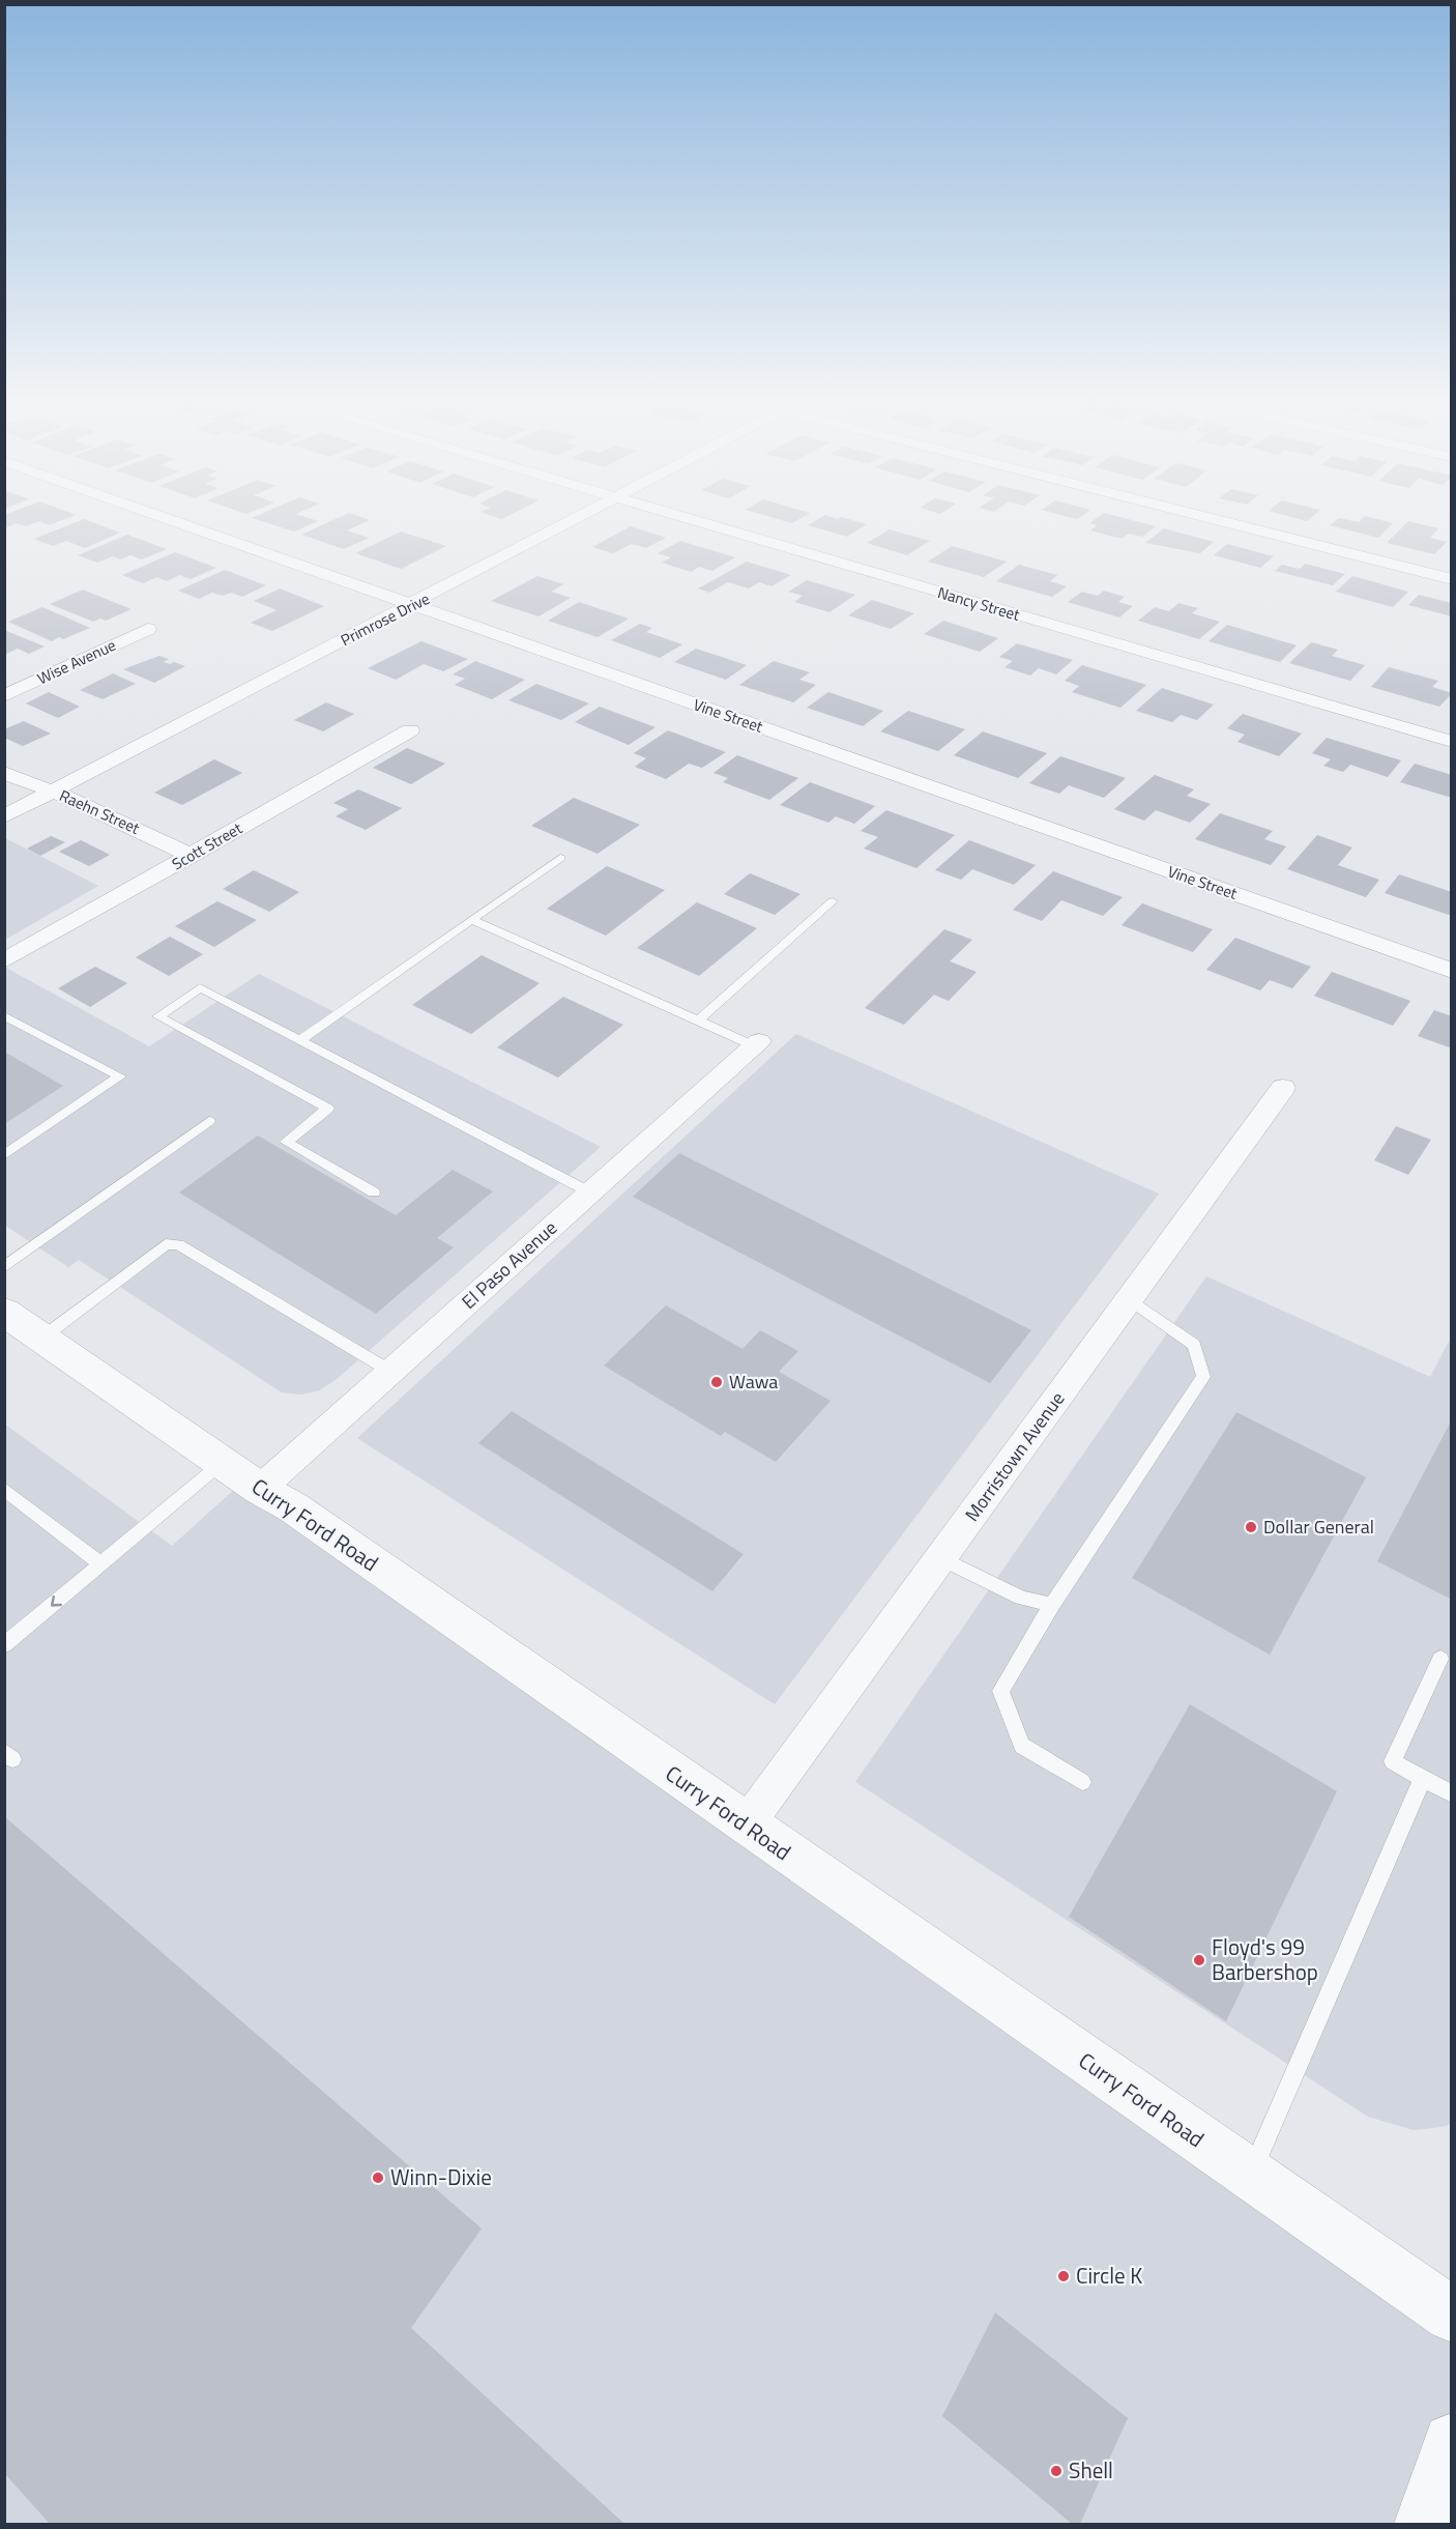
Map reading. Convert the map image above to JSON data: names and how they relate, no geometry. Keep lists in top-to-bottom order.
{
  "streets": {
    "street": [
      "Nancy Street",
      "Primrose Drive",
      "Wise Avenue",
      "Vine Street",
      "Raehn Street",
      "Scott Street",
      "El Paso Avenue",
      "Morristown Avenue",
      "Curry Ford Road"
    ]
  },
  "crossings": [
    ["Primrose Drive", "Vine Street"],
    ["Primrose Drive", "Raehn Street"],
    ["Raehn Street", "Scott Street"],
    ["El Paso Avenue", "Curry Ford Road"],
    ["Morristown Avenue", "Curry Ford Road"]
  ],
  "places": [
    "Wawa",
    "Dollar General",
    "Floyd's 99 Barbershop",
    "Winn-Dixie",
    "Circle K",
    "Shell"
  ]
}
